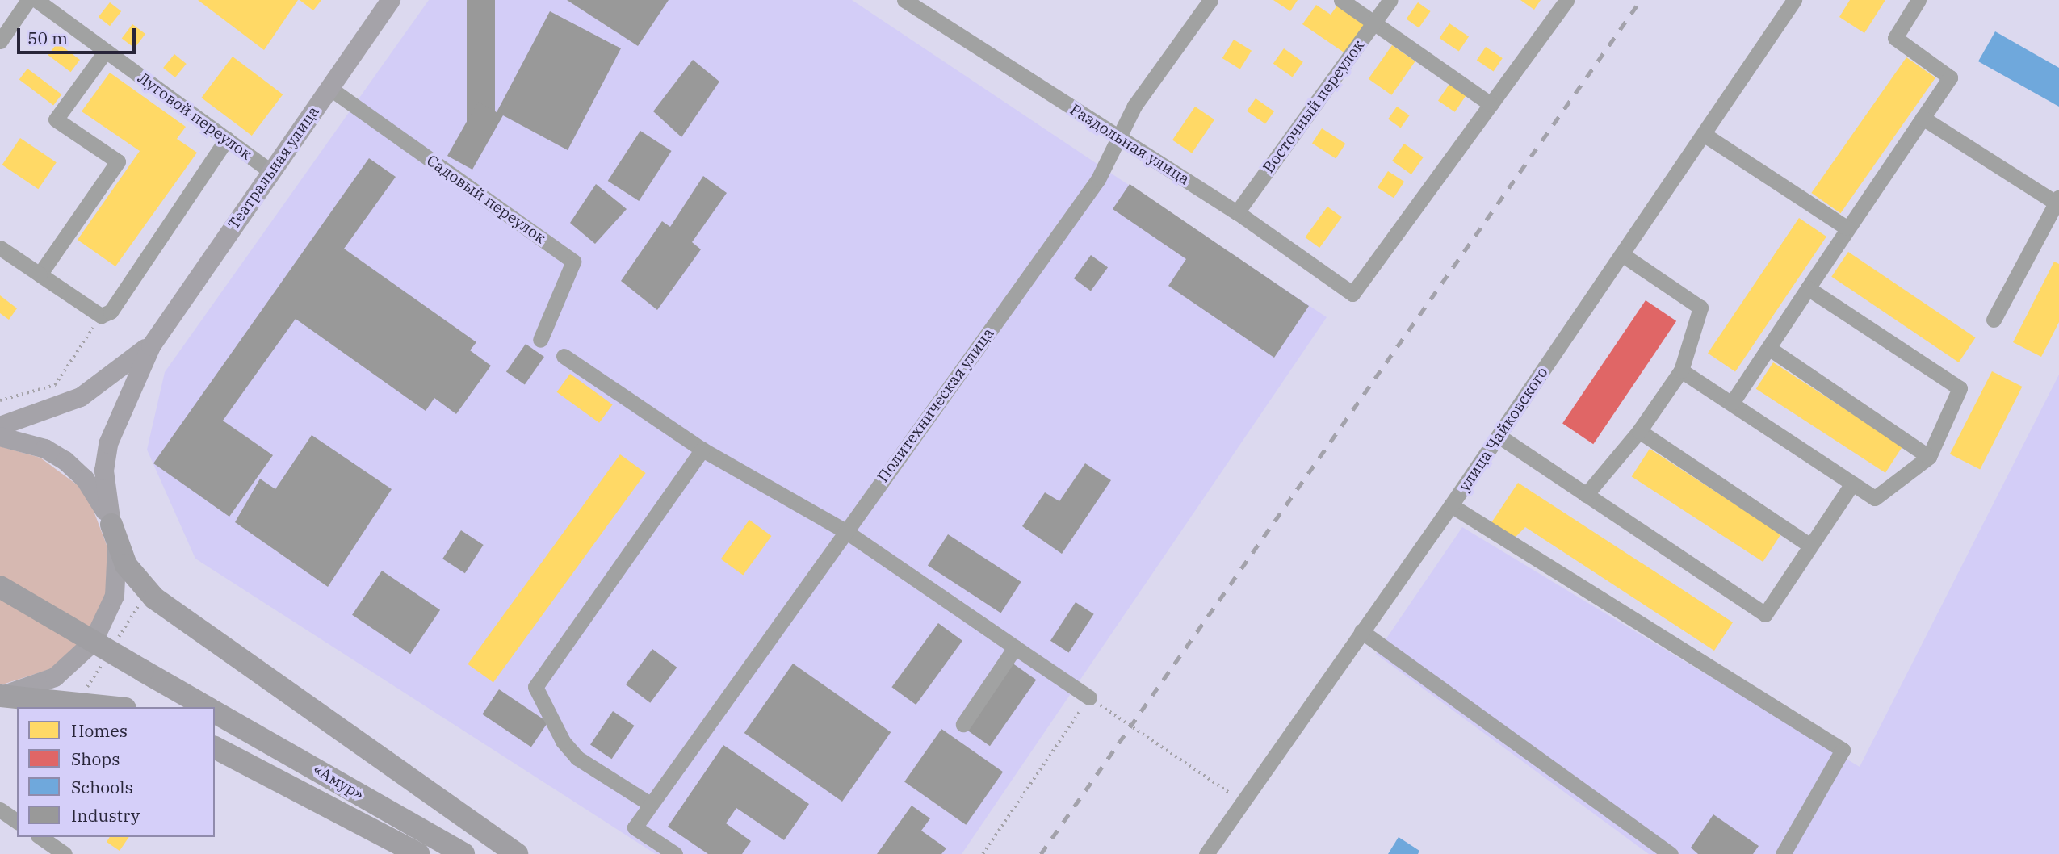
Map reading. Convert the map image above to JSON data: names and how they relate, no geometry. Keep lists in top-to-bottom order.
{
  "streets": {
    "highway": ["«Амур»"],
    "main road": ["Театральная улица"],
    "street": [
      "Восточный переулок",
      "Луговой переулок",
      "Раздольная улица",
      "Садовый переулок",
      "Политехническая улица",
      "улица Чайковского"
    ]
  },
  "crossings": [
    ["Восточный переулок", "Раздольная улица"],
    ["Луговой переулок", "Театральная улица"],
    ["Раздольная улица", "Политехническая улица"],
    ["Театральная улица", "Садовый переулок"]
  ],
  "legend": [
    "Homes",
    "Shops",
    "Schools",
    "Industry"
  ],
  "scale_bar": "50 m"
}
